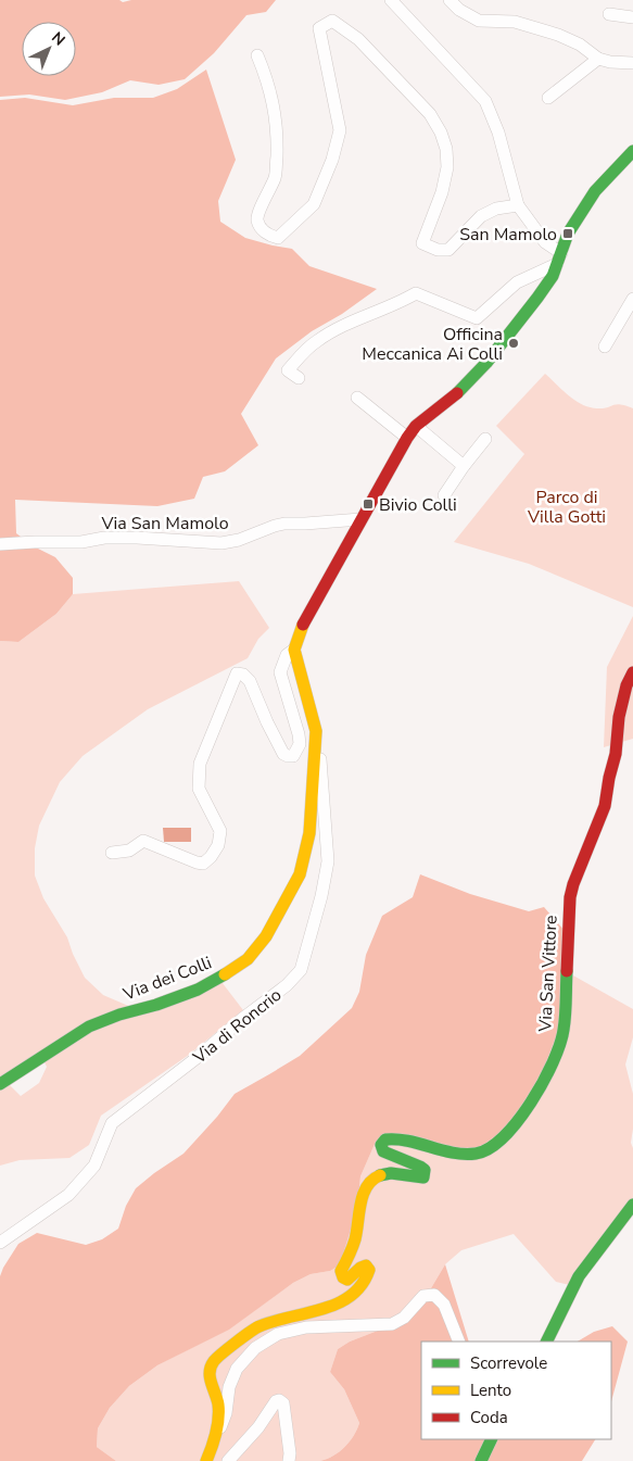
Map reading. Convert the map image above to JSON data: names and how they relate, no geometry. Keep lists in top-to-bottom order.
{
  "streets": {
    "street": [
      "Via San Mamolo",
      "Via San Vittore",
      "Via dei Colli",
      "Via di Roncrio"
    ]
  },
  "crossings": [
    ["Via dei Colli", "Via di Roncrio"]
  ],
  "parks": ["Parco di Villa Gotti"],
  "places": {
    "transit": ["San Mamolo", "Bivio Colli"],
    "other": ["Officina Meccanica Ai Colli"]
  },
  "legend": ["Scorrevole", "Lento", "Coda"],
  "north": "top right"
}
